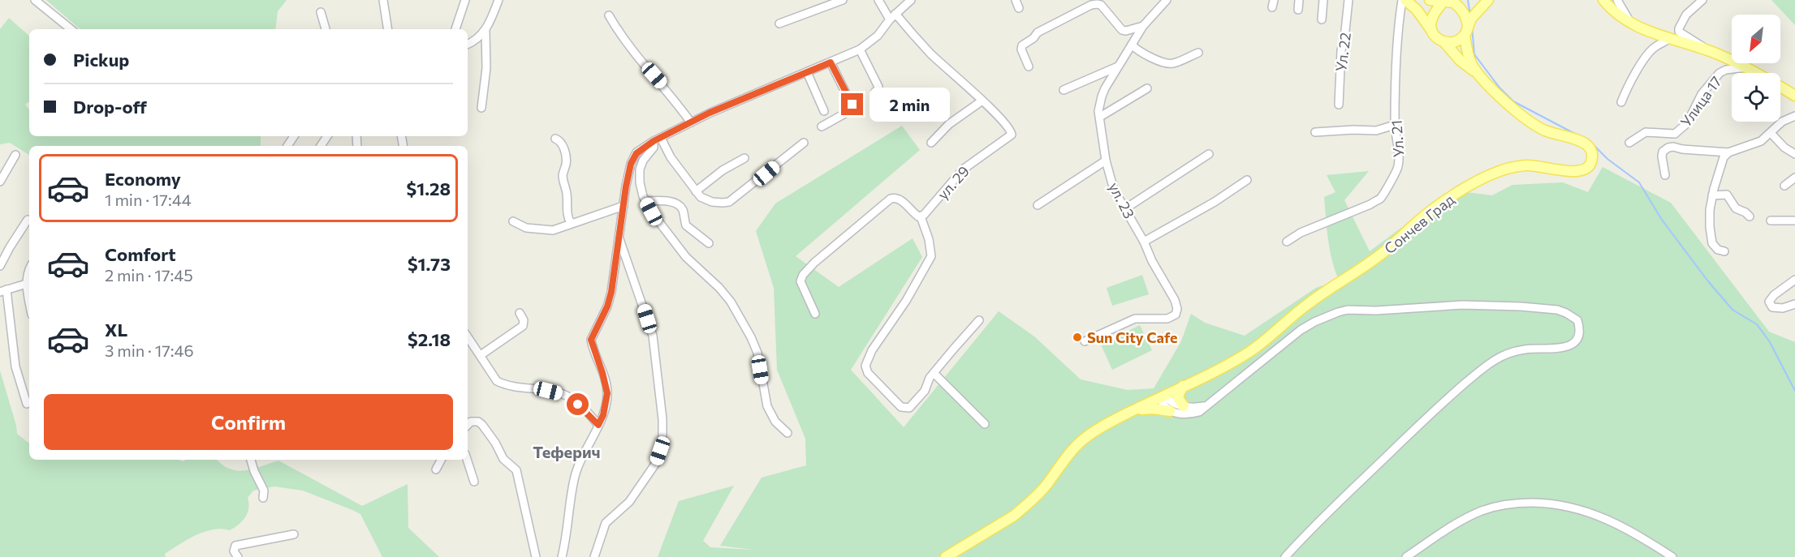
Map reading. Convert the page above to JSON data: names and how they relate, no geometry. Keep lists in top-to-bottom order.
{
  "streets": {
    "main road": ["Сончев Град"],
    "street": [
      "Ул. 22",
      "Улица 17",
      "Ул. 21",
      "ул. 29",
      "ул. 23"
    ]
  },
  "districts": ["Теферич"],
  "places": ["Sun City Cafe"],
  "north": "bottom left",
  "page": {
    "banner": ["Pickup", "Drop-off"],
    "bubble": "2 min",
    "list": [
      {
        "name": "Economy",
        "note": "1 min · 17:44",
        "value": "$1.28"
      },
      {
        "name": "Comfort",
        "note": "2 min · 17:45",
        "value": "$1.73"
      },
      {
        "name": "XL",
        "note": "3 min · 17:46",
        "value": "$2.18"
      }
    ],
    "buttons": "Confirm"
  }
}
